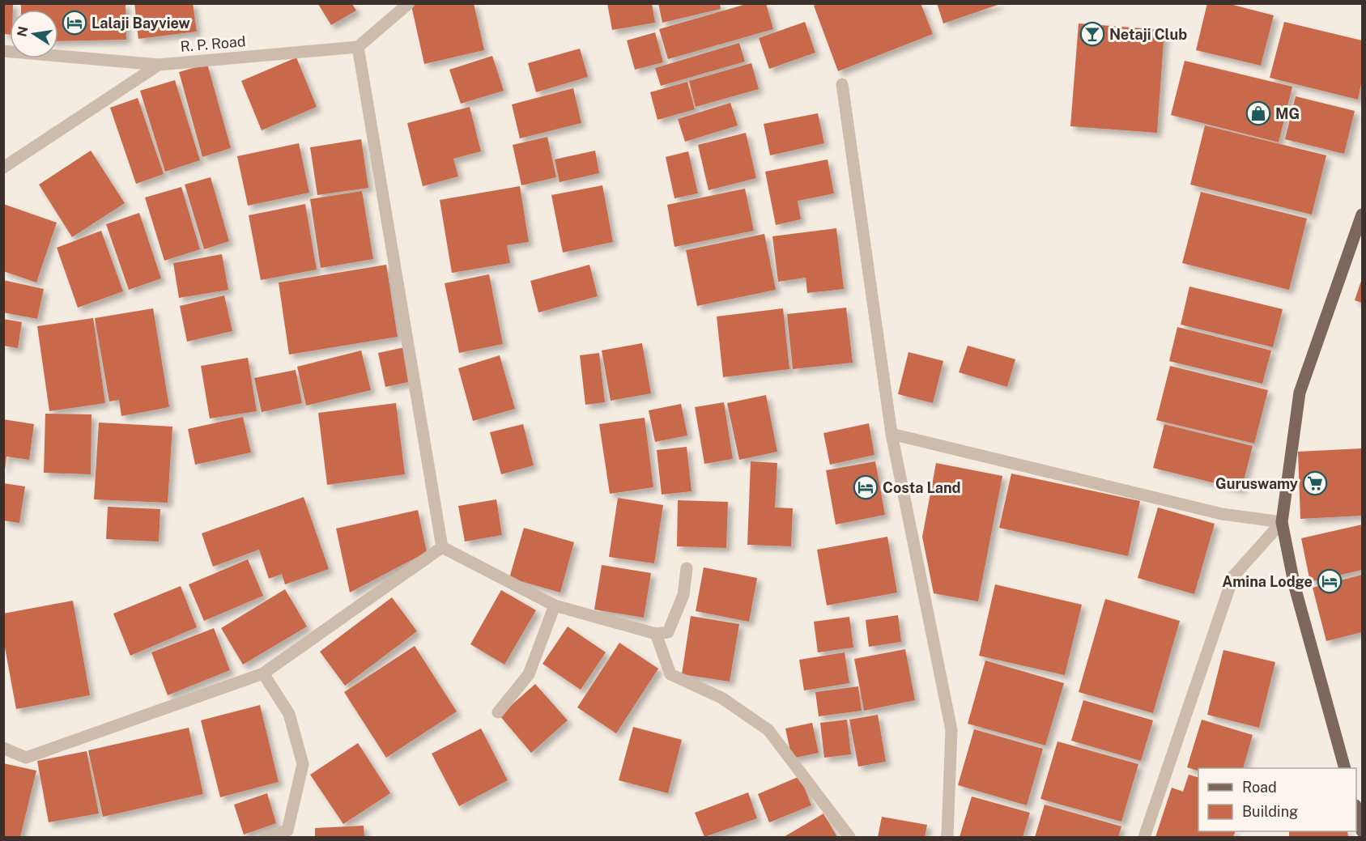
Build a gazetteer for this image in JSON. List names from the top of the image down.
{
  "streets": {
    "street": ["R. P. Road"]
  },
  "places": {
    "hotel": ["Lalaji Bayview", "Costa Land", "Amina Lodge"],
    "bar": ["Netaji Club"],
    "shop": ["MG"],
    "supermarket": ["Guruswamy"]
  },
  "legend": ["Road", "Building"],
  "north": "left"
}
